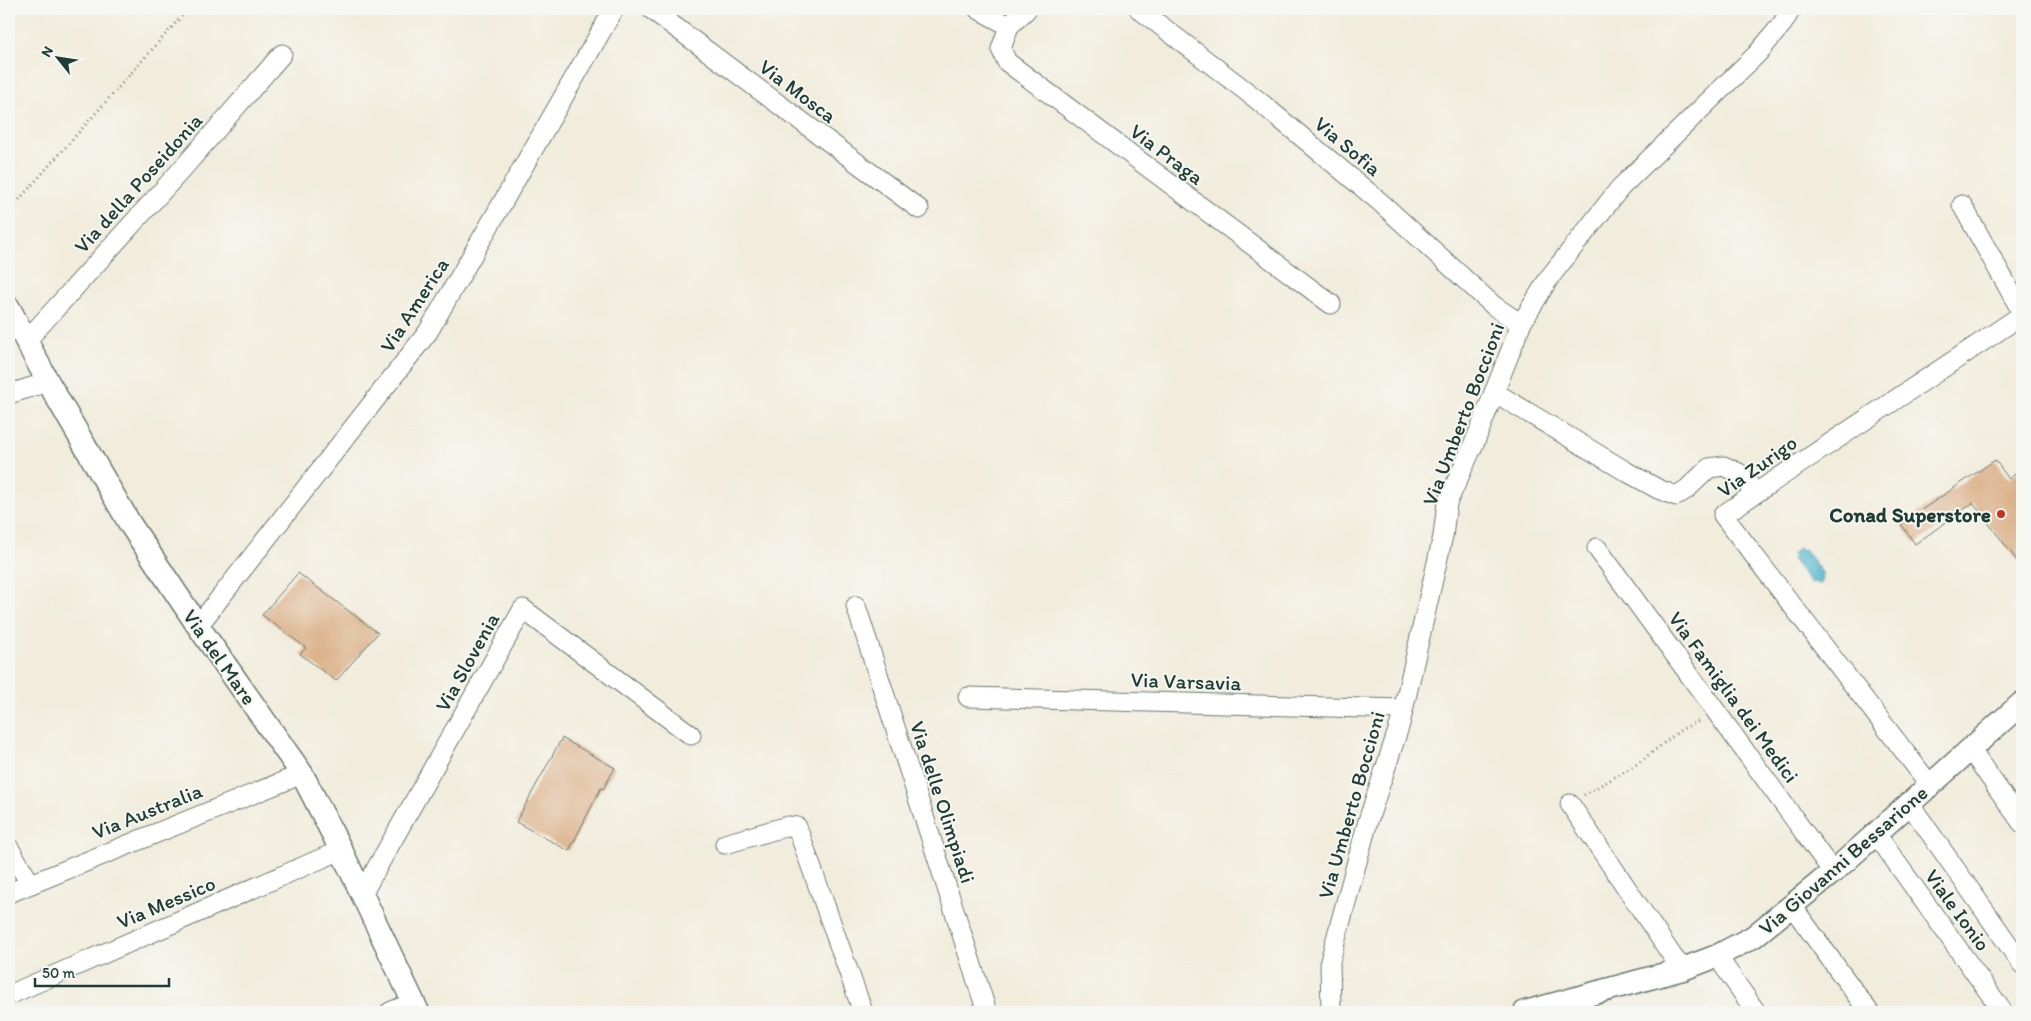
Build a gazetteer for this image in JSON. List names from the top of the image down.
{
  "streets": {
    "street": [
      "Via Mosca",
      "Via Sofia",
      "Via Praga",
      "Via della Poseidonia",
      "Via America",
      "Via Umberto Boccioni",
      "Via Zurigo",
      "Via del Mare",
      "Via Slovenia",
      "Via Varsavia",
      "Via Famiglia dei Medici",
      "Via delle Olimpiadi",
      "Via Australia",
      "Via Giovanni Bessarione",
      "Via Messico",
      "Viale Ionio"
    ]
  },
  "crossings": [
    ["Via Sofia", "Via Umberto Boccioni"],
    ["Via della Poseidonia", "Via del Mare"],
    ["Via America", "Via del Mare"],
    ["Via Umberto Boccioni", "Via Varsavia"],
    ["Via Zurigo", "Via Giovanni Bessarione"],
    ["Via del Mare", "Via Slovenia"],
    ["Via del Mare", "Via Australia"],
    ["Via del Mare", "Via Messico"],
    ["Via Famiglia dei Medici", "Via Giovanni Bessarione"],
    ["Via Giovanni Bessarione", "Viale Ionio"]
  ],
  "places": ["Conad Superstore"],
  "scale_bar": "50 m",
  "north": "top left"
}
